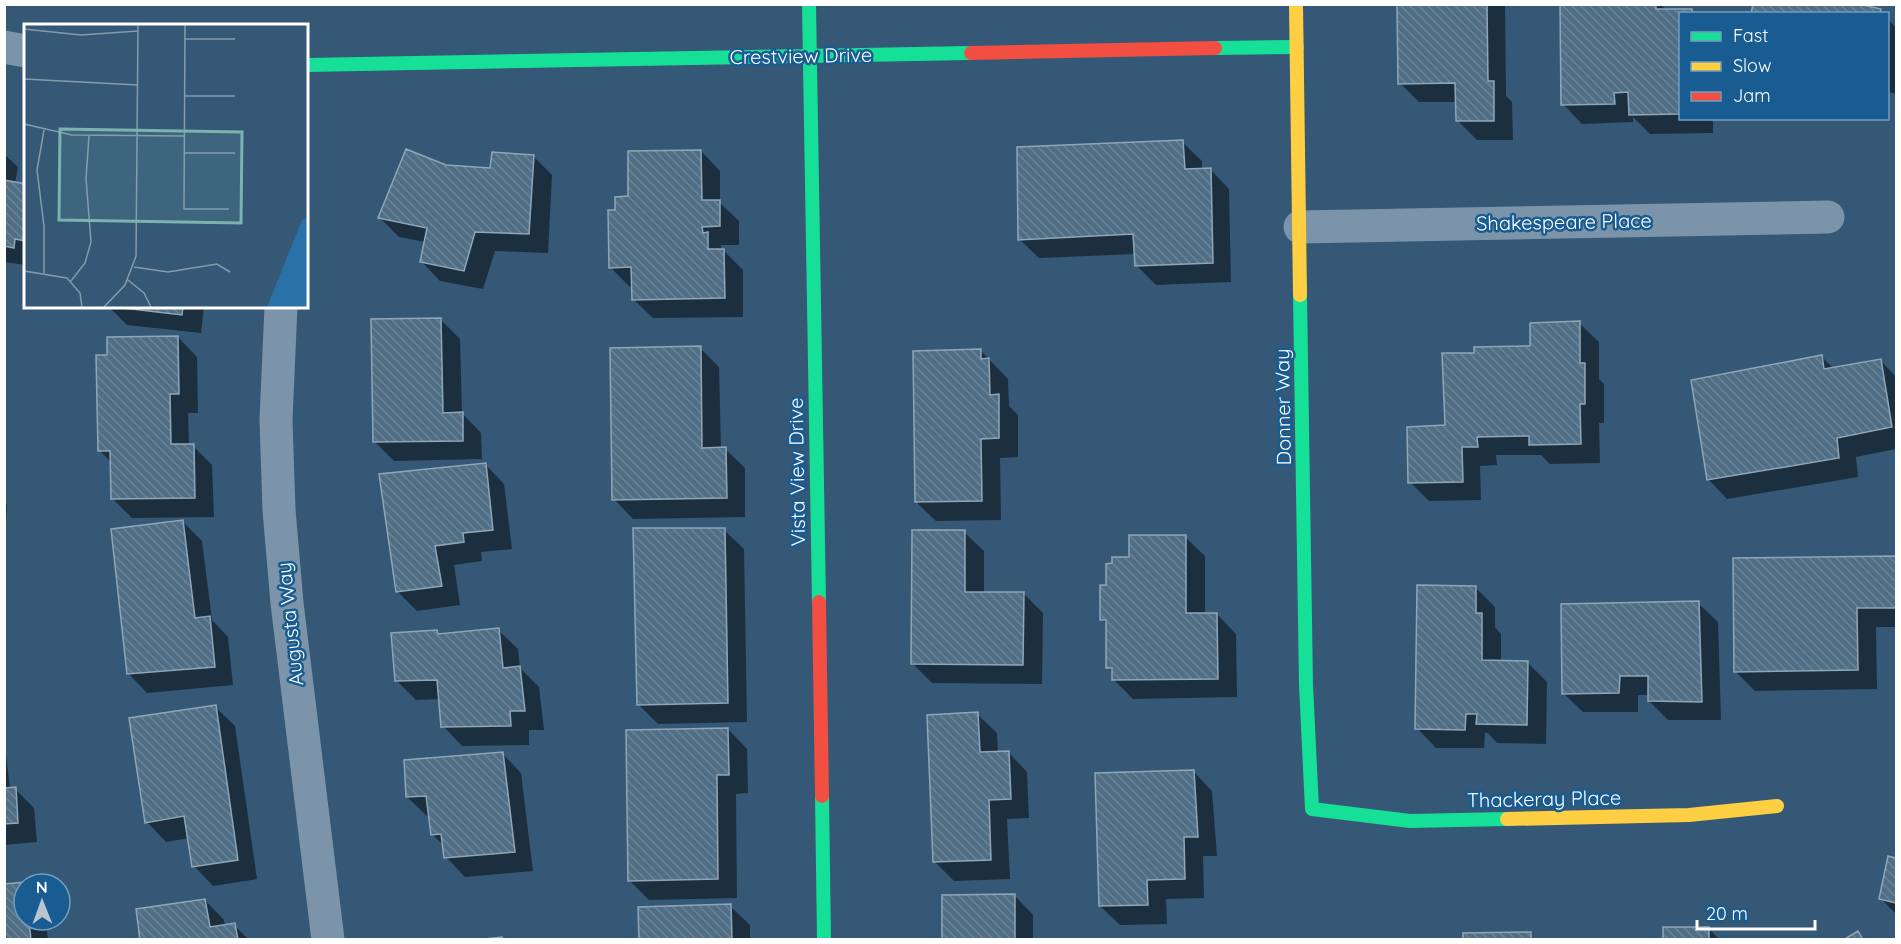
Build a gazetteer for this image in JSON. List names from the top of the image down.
{
  "streets": {
    "street": [
      "Crestview Drive",
      "Shakespeare Place",
      "Donner Way",
      "Vista View Drive",
      "Augusta Way",
      "Thackeray Place"
    ]
  },
  "crossings": [
    ["Crestview Drive", "Donner Way"],
    ["Crestview Drive", "Vista View Drive"],
    ["Shakespeare Place", "Donner Way"],
    ["Donner Way", "Thackeray Place"]
  ],
  "legend": ["Fast", "Slow", "Jam"],
  "scale_bar": "20 m",
  "north": "top"
}
